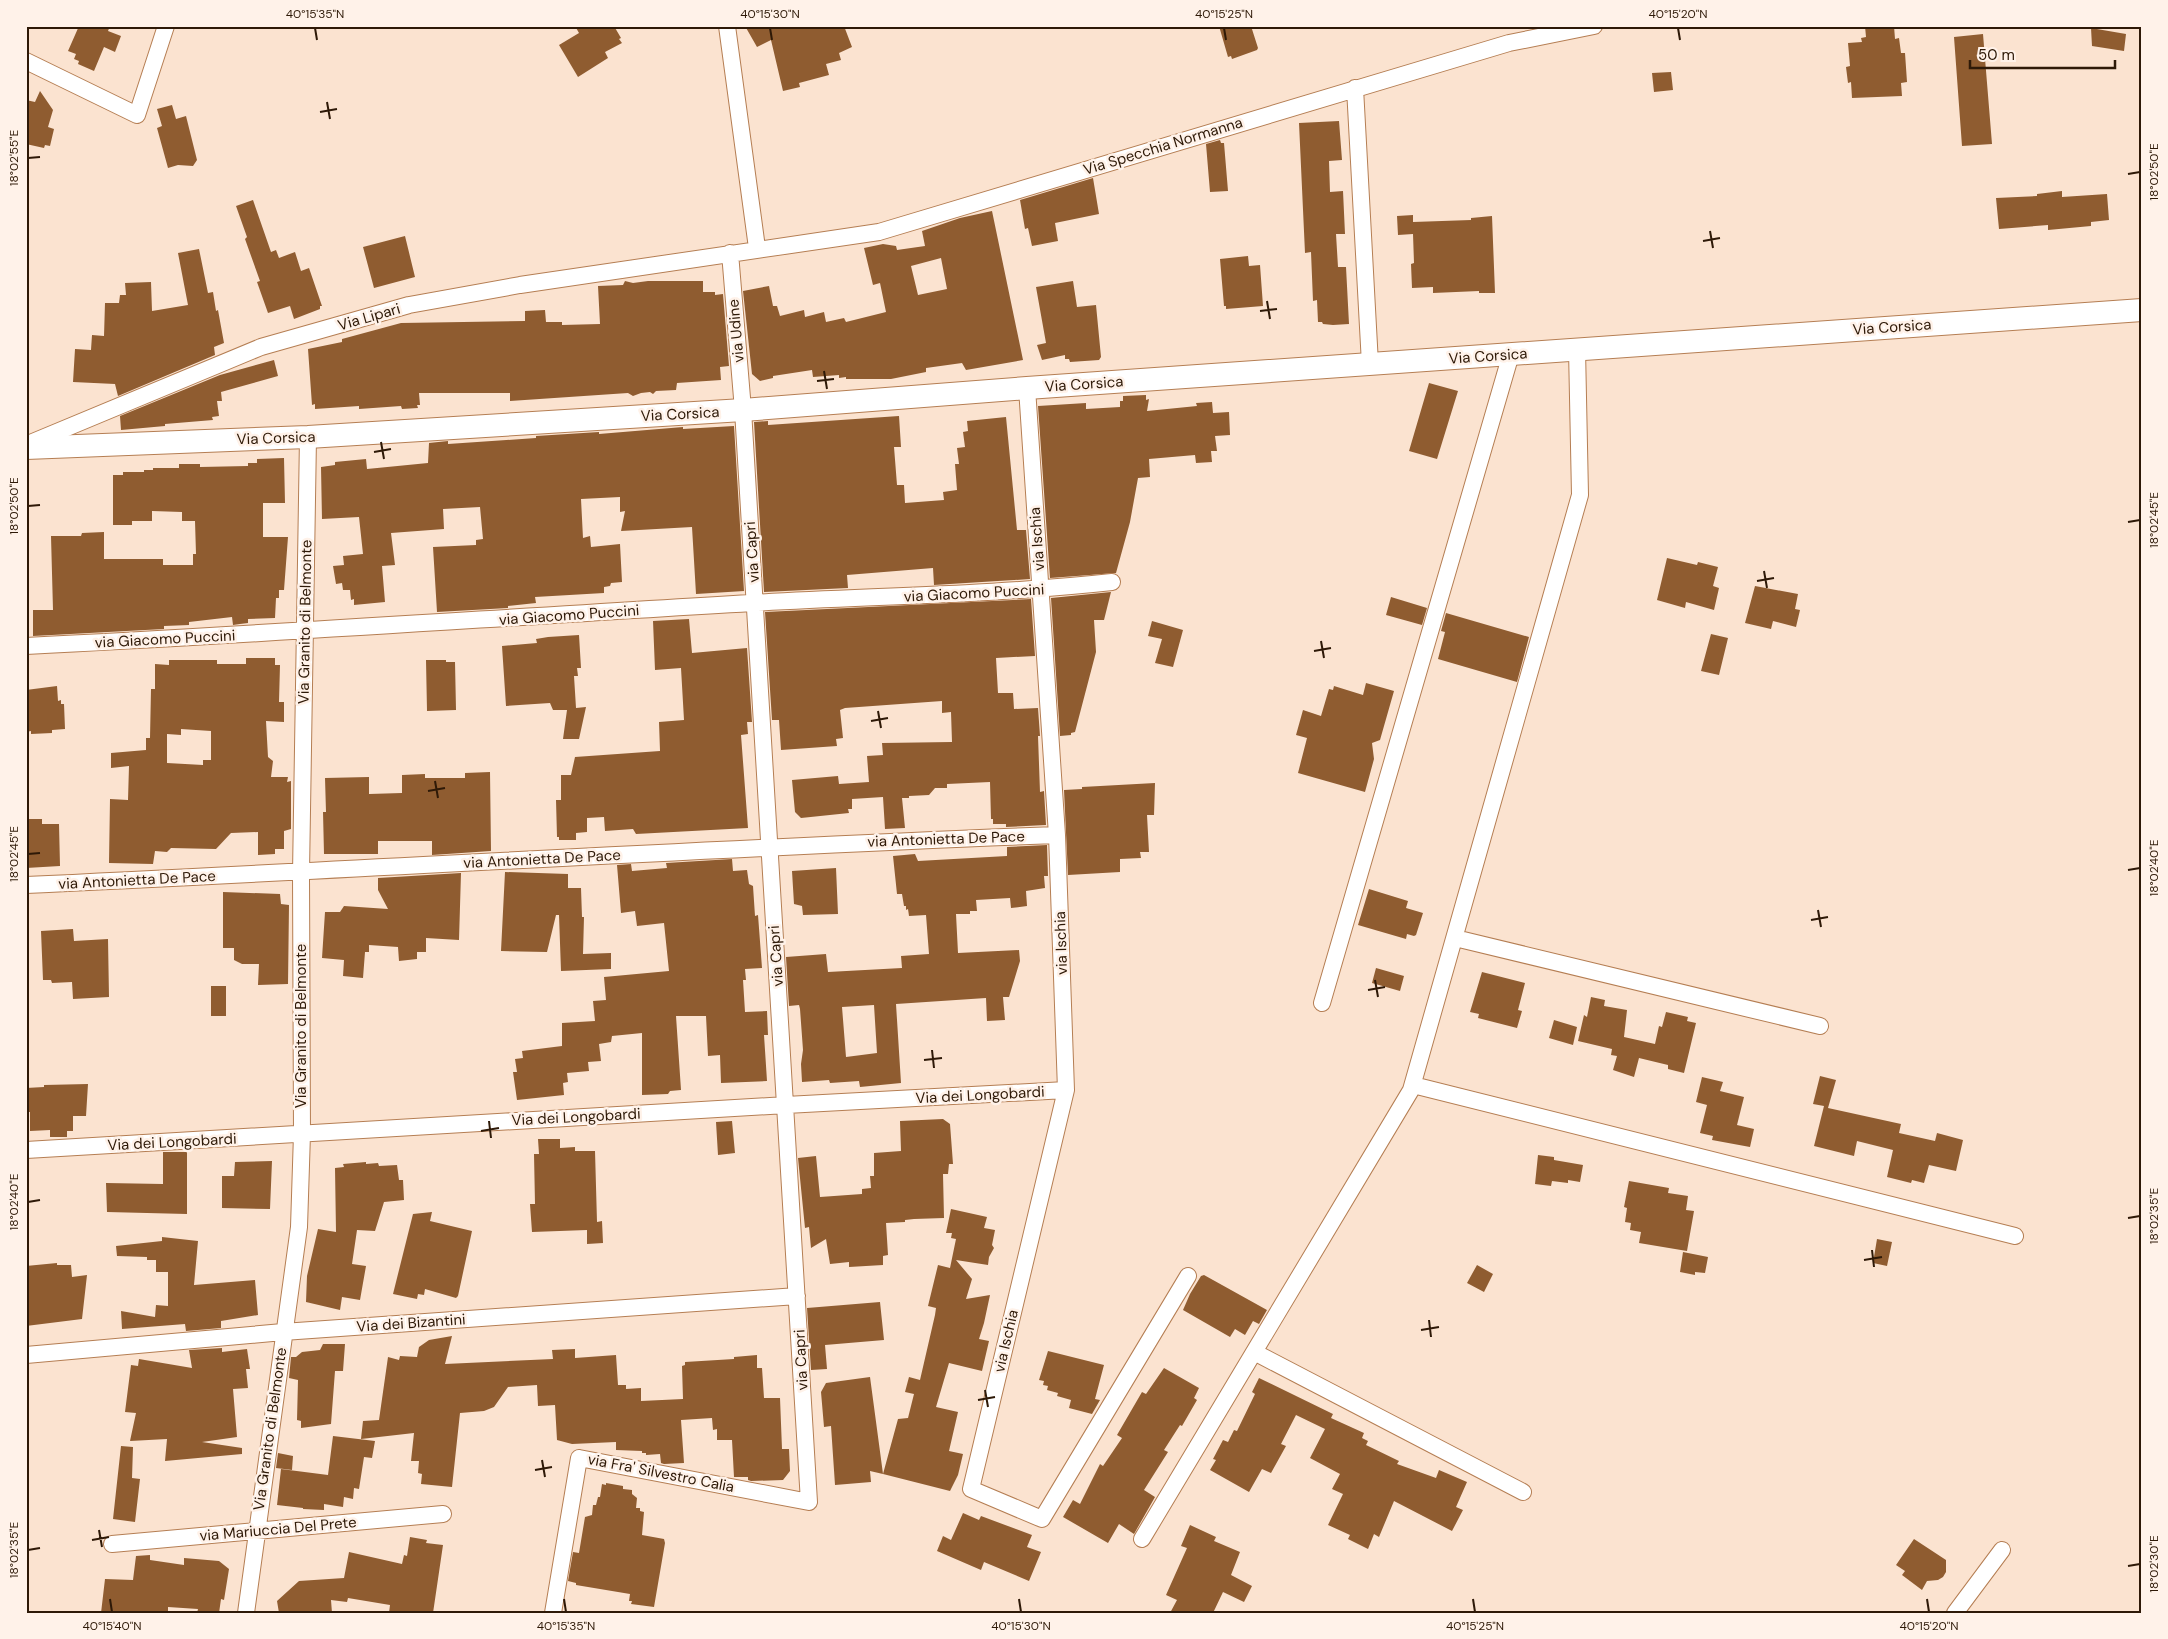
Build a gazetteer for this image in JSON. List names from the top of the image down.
{
  "streets": {
    "main road": ["Via Corsica"],
    "street": [
      "Via Specchia Normanna",
      "Via Lipari",
      "via Udine",
      "via Ischia",
      "via Capri",
      "via Giacomo Puccini",
      "Via Granito di Belmonte",
      "via Antonietta De Pace",
      "Via dei Longobardi",
      "Via dei Bizantini",
      "via Fra' Silvestro Calia",
      "via Mariuccia Del Prete"
    ]
  },
  "crossings": [
    ["Via Specchia Normanna", "Via Lipari"],
    ["Via Specchia Normanna", "via Udine"],
    ["Via Lipari", "Via Corsica"],
    ["Via Lipari", "via Udine"],
    ["Via Corsica", "via Udine"],
    ["Via Corsica", "via Ischia"],
    ["Via Corsica", "via Capri"],
    ["Via Corsica", "Via Granito di Belmonte"],
    ["via Udine", "via Capri"],
    ["via Ischia", "via Giacomo Puccini"],
    ["via Ischia", "via Antonietta De Pace"],
    ["via Ischia", "Via dei Longobardi"],
    ["via Capri", "via Giacomo Puccini"],
    ["via Capri", "via Antonietta De Pace"],
    ["via Capri", "Via dei Longobardi"],
    ["via Capri", "Via dei Bizantini"],
    ["via Capri", "via Fra' Silvestro Calia"],
    ["via Giacomo Puccini", "Via Granito di Belmonte"],
    ["Via Granito di Belmonte", "via Antonietta De Pace"],
    ["Via Granito di Belmonte", "Via dei Longobardi"],
    ["Via Granito di Belmonte", "Via dei Bizantini"],
    ["Via Granito di Belmonte", "via Mariuccia Del Prete"]
  ],
  "scale_bar": "50 m",
  "coordinates": [
    "40°15'35\"N",
    "40°15'30\"N",
    "40°15'25\"N",
    "40°15'20\"N",
    "18°02'55\"E",
    "18°02'50\"E",
    "18°02'45\"E",
    "18°02'40\"E",
    "18°02'35\"E",
    "18°02'30\"E",
    "40°15'40\"N"
  ]
}
